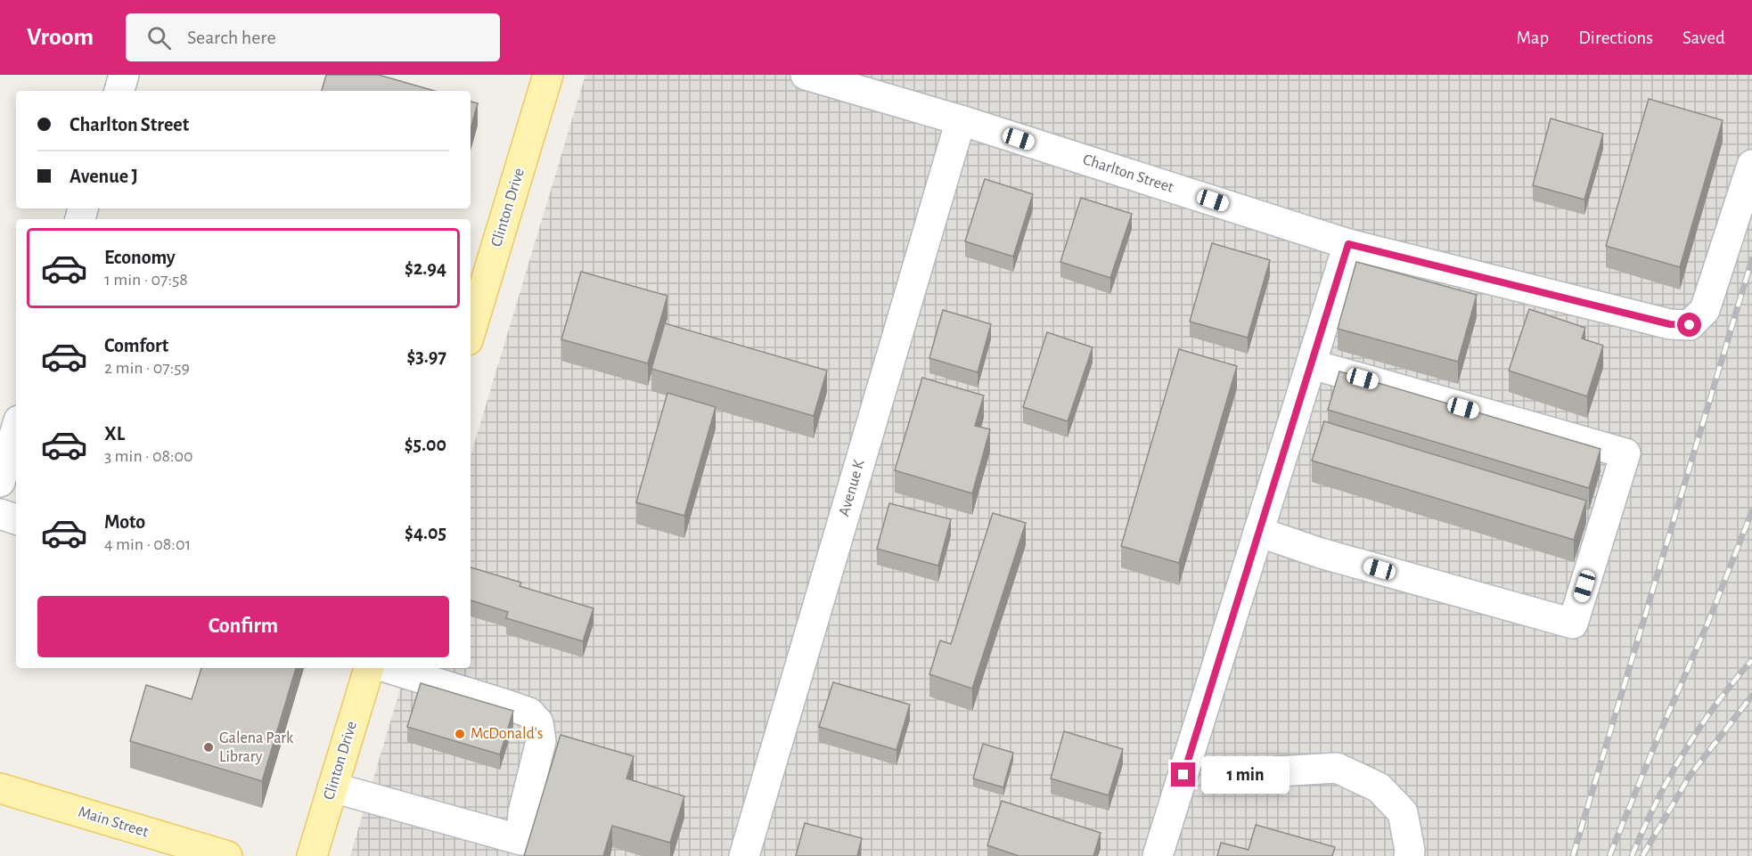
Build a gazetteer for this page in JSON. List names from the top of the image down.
{
  "streets": {
    "main road": ["Clinton Drive", "Main Street"],
    "street": ["Charlton Street", "Avenue K"]
  },
  "crossings": [
    ["Charlton Street", "Avenue K"]
  ],
  "places": ["McDonald's", "Galena Park Library"],
  "page": {
    "header": "Vroom",
    "search": "Search here",
    "nav": ["Map", "Directions", "Saved"],
    "banner": ["Charlton Street", "Avenue J"],
    "list": [
      {
        "name": "Economy",
        "note": "1 min · 07:58",
        "value": "$2.94"
      },
      {
        "name": "Comfort",
        "note": "2 min · 07:59",
        "value": "$3.97"
      },
      {
        "name": "XL",
        "note": "3 min · 08:00",
        "value": "$5.00"
      },
      {
        "name": "Moto",
        "note": "4 min · 08:01",
        "value": "$4.05"
      }
    ],
    "buttons": "Confirm",
    "bubble": "1 min"
  }
}
